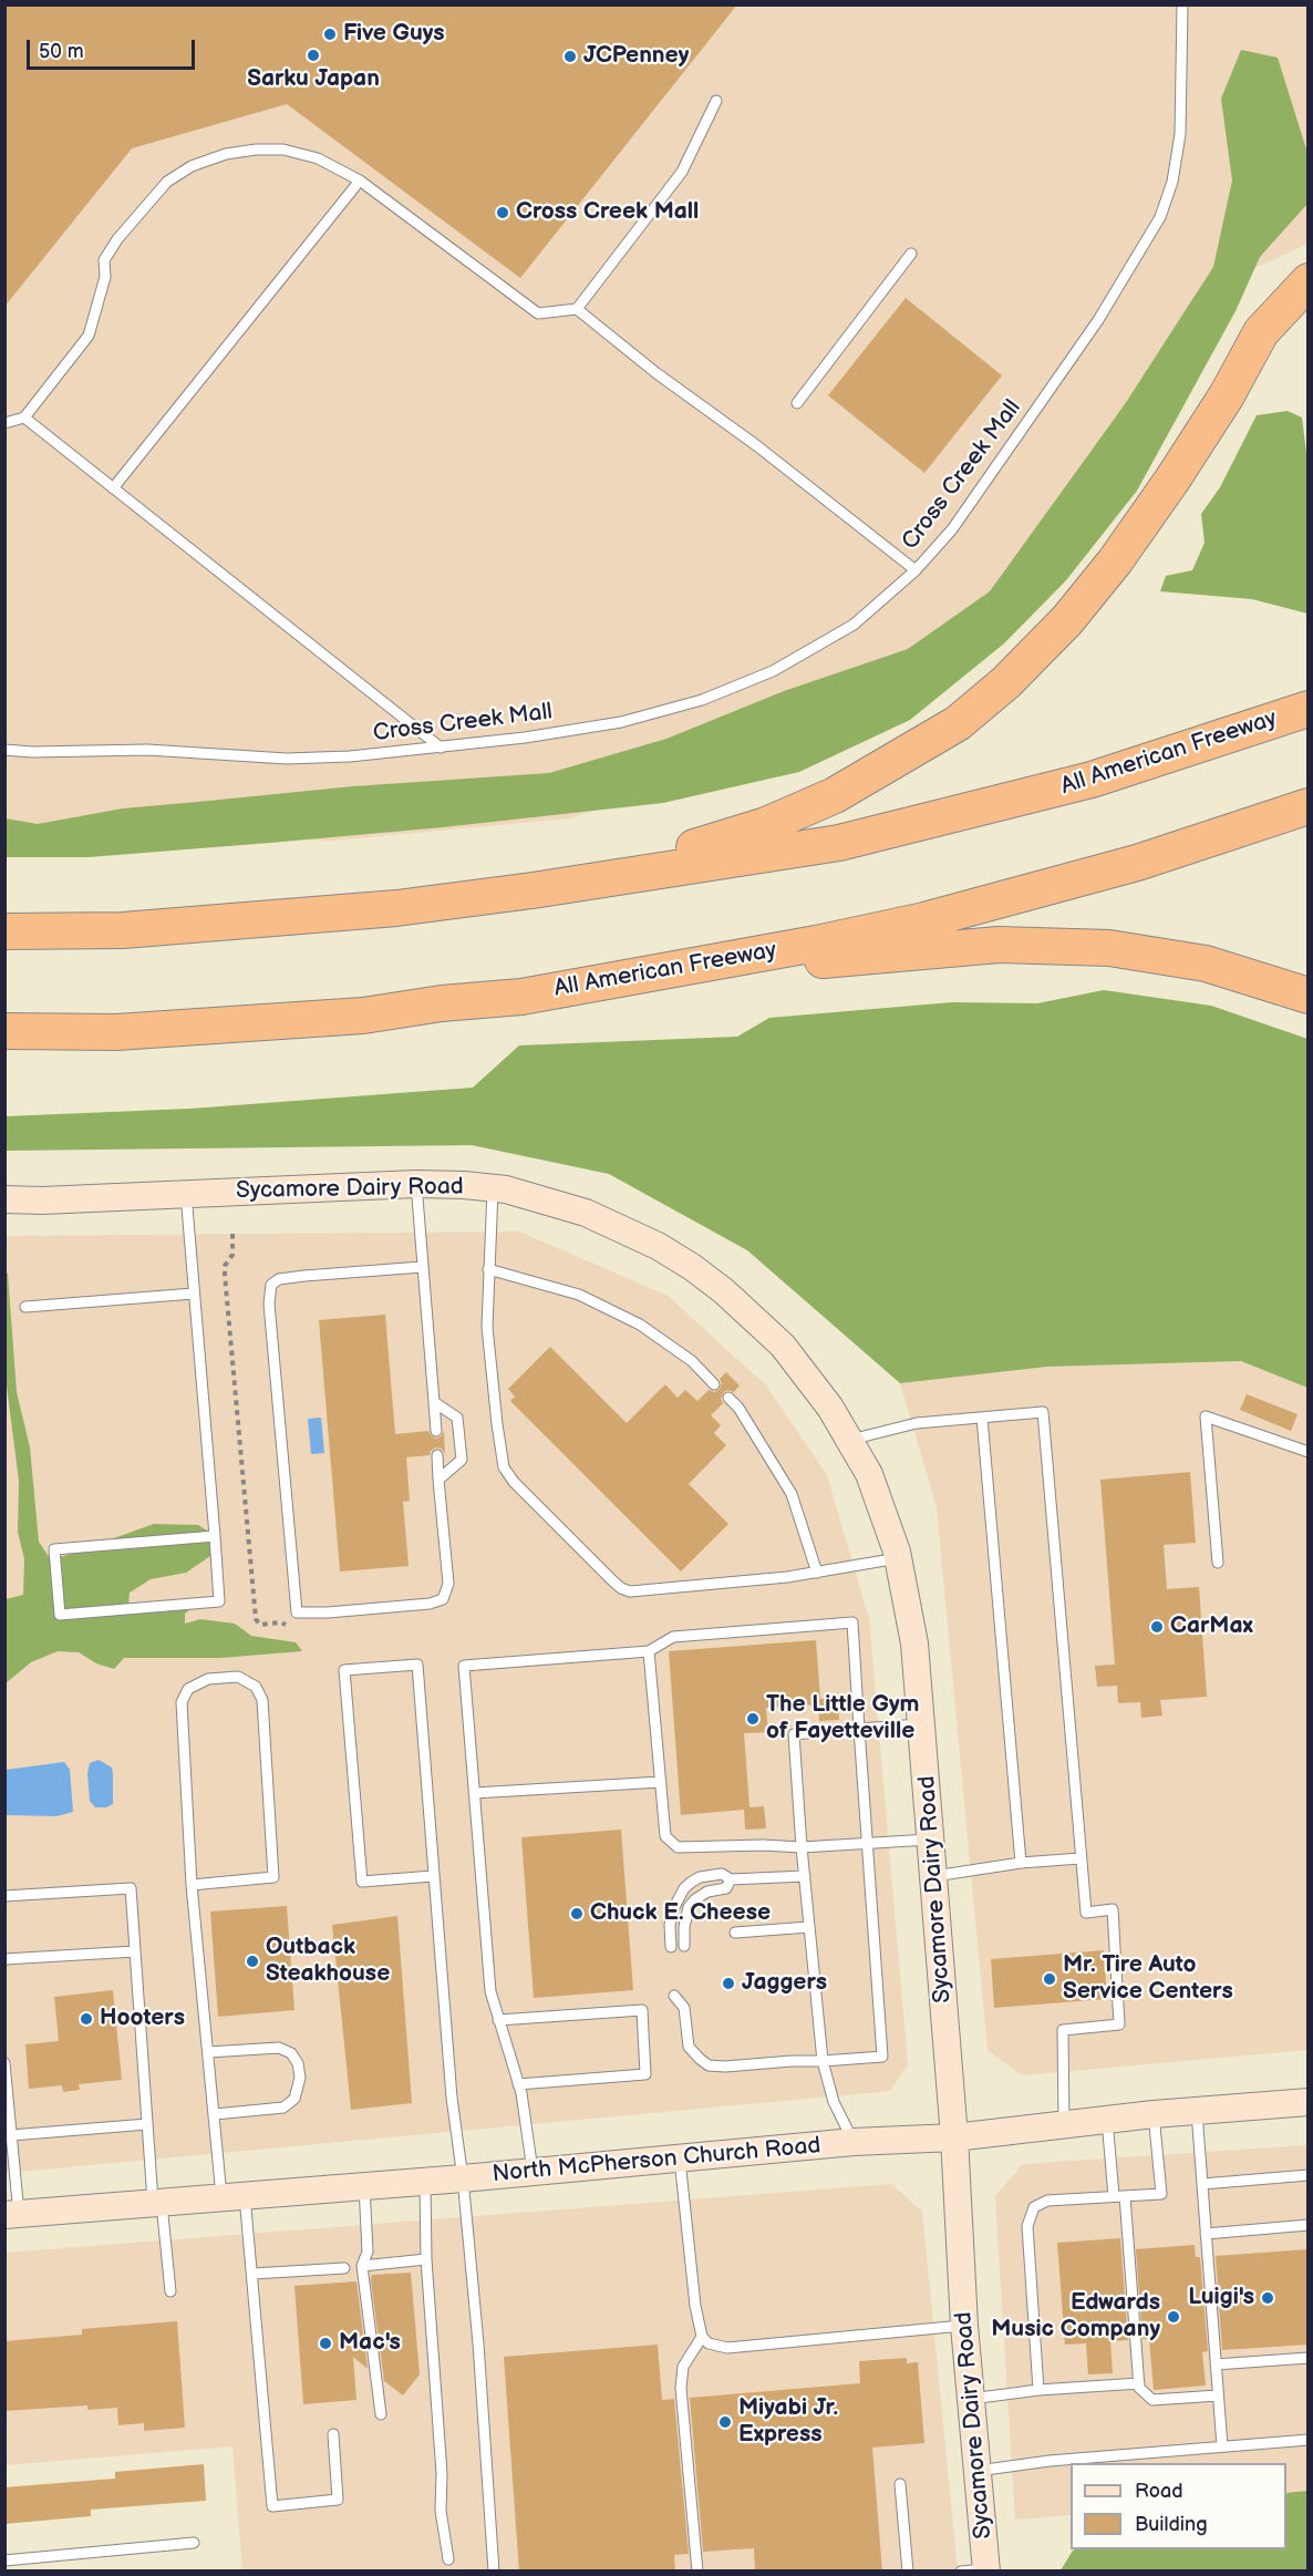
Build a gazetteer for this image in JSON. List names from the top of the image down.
{
  "streets": {
    "highway": ["All American Freeway"],
    "main road": ["Sycamore Dairy Road", "North McPherson Church Road"],
    "lane": ["Cross Creek Mall"]
  },
  "crossings": [
    ["Sycamore Dairy Road", "North McPherson Church Road"]
  ],
  "places": [
    "Five Guys",
    "Sarku Japan",
    "JCPenney",
    "Cross Creek Mall",
    "CarMax",
    "The Little Gym of Fayetteville",
    "Chuck E. Cheese",
    "Outback Steakhouse",
    "Mr. Tire Auto Service Centers",
    "Jaggers",
    "Hooters",
    "Luigi's",
    "Edwards Music Company",
    "Mac's",
    "Miyabi Jr. Express"
  ],
  "legend": ["Road", "Building"],
  "scale_bar": "50 m"
}
